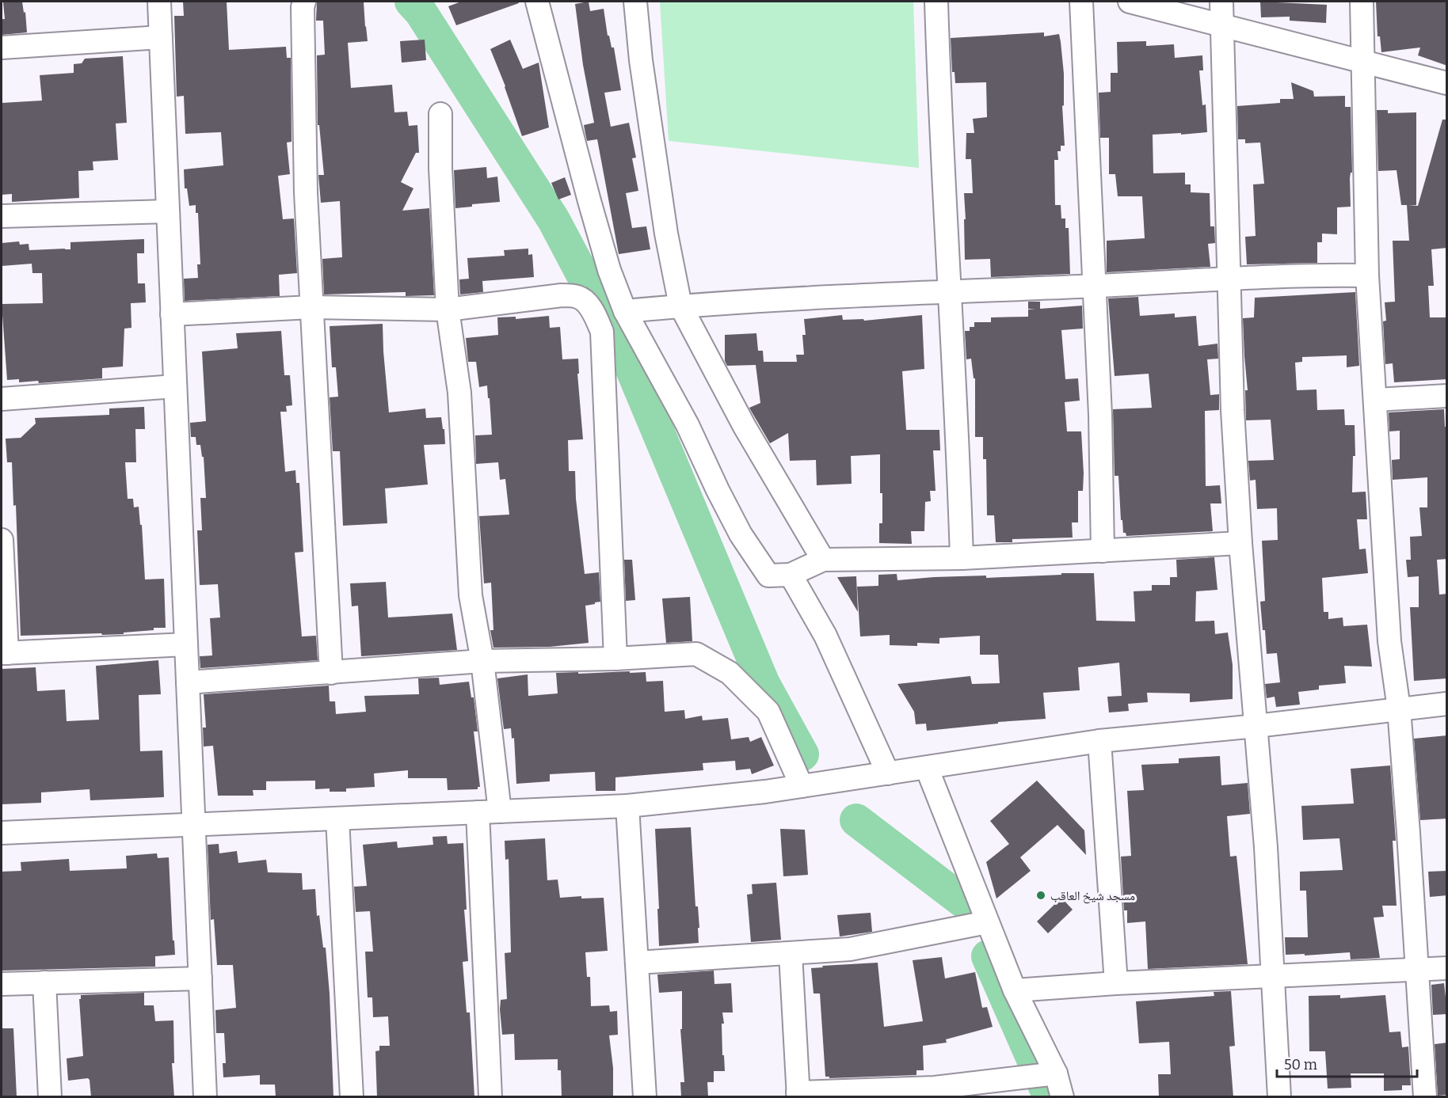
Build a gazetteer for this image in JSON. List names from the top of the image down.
{
  "places": ["مسجد شيخ العاقب"],
  "scale_bar": "50 m"
}
